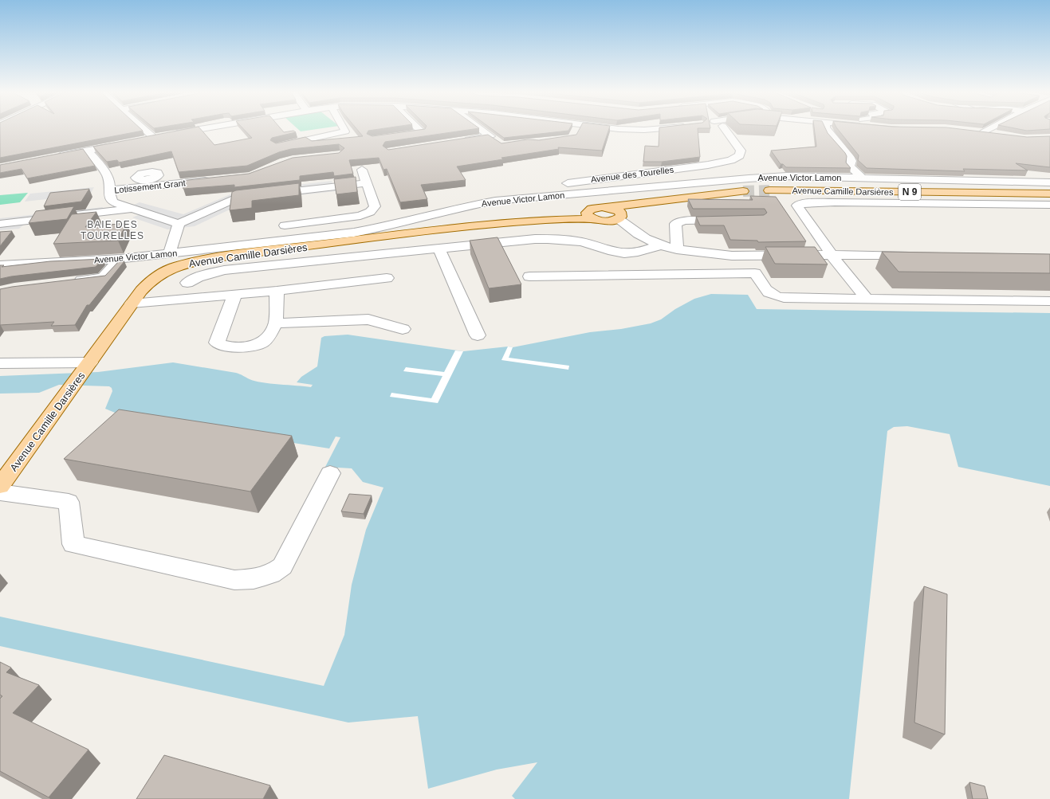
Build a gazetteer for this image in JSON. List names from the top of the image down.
{
  "streets": {
    "main road": ["Avenue Camille Darsières", "N 9"],
    "street": ["Avenue des Tourelles", "Avenue Victor Lamon", "Lotissement Grant"]
  },
  "crossings": [
    ["Avenue des Tourelles", "Avenue Victor Lamon"]
  ],
  "districts": ["BAIE DES TOURELLES"]
}
